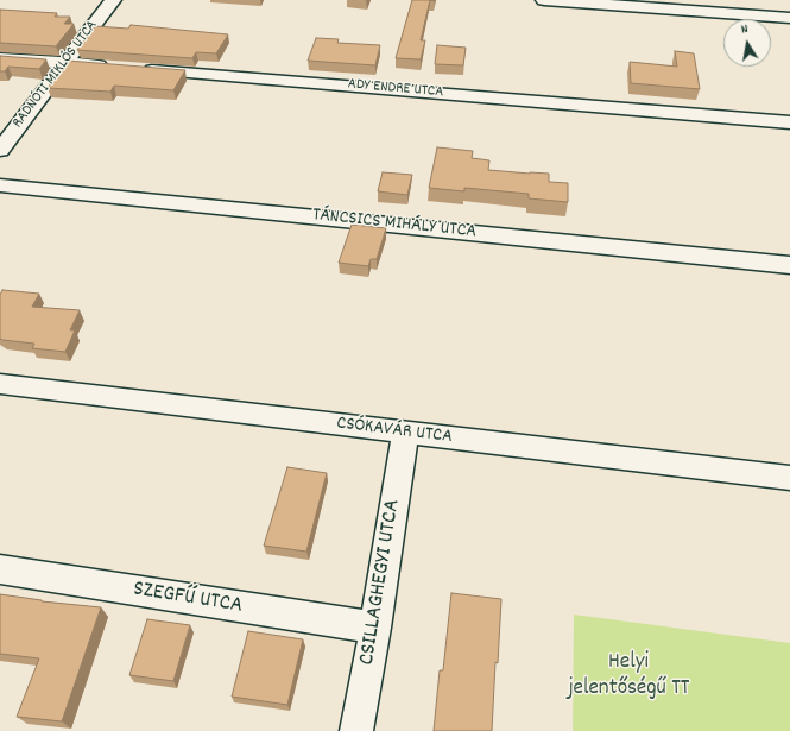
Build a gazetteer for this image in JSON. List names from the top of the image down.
{
  "streets": {
    "street": [
      "RADNÓTI MIKLÓS UTCA",
      "ADY ENDRE UTCA",
      "TÁNCSICS MIHÁLY UTCA",
      "CSÓKAVÁR UTCA",
      "CSILLAGHEGYI UTCA",
      "SZEGFŰ UTCA"
    ]
  },
  "crossings": [
    ["CSÓKAVÁR UTCA", "CSILLAGHEGYI UTCA"],
    ["CSILLAGHEGYI UTCA", "SZEGFŰ UTCA"]
  ],
  "parks": ["Helyi jelentőségű TT"],
  "north": "top"
}
